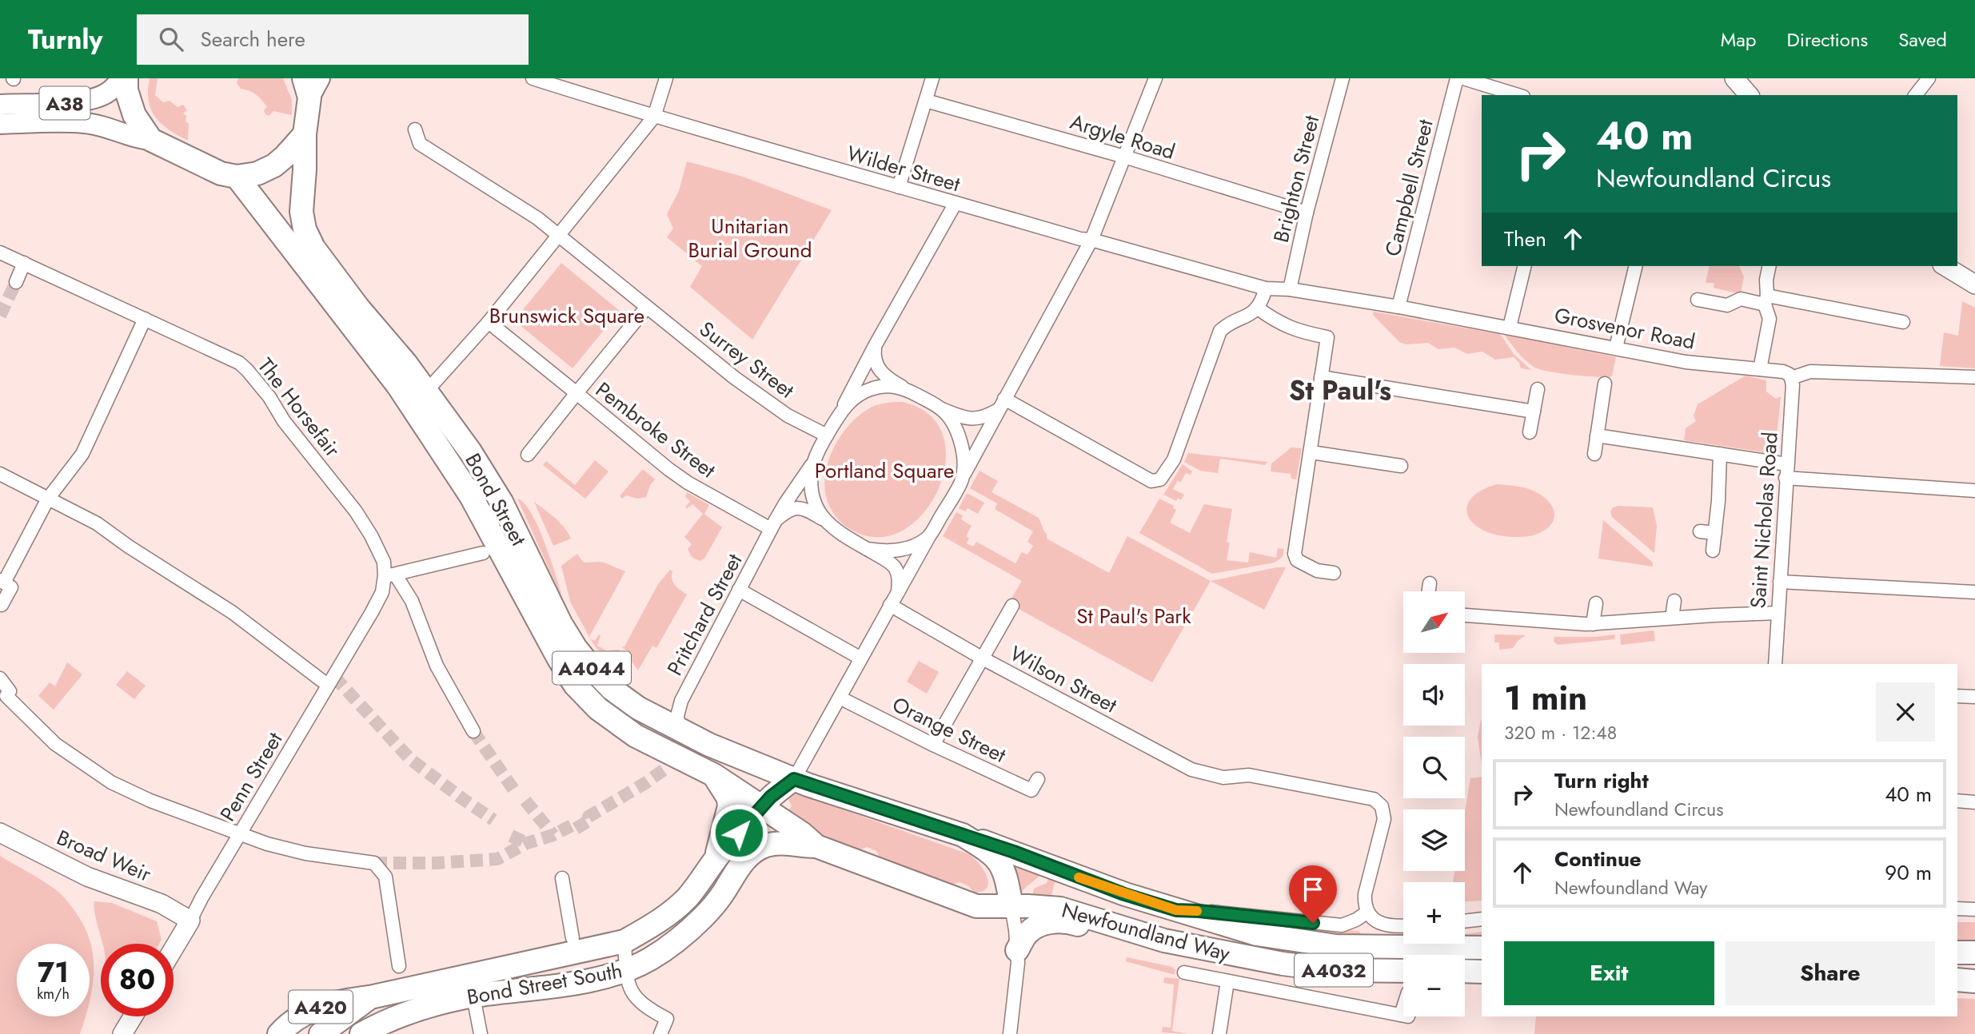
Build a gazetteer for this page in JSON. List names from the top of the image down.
{
  "streets": {
    "highway": [
      "A38",
      "Bond Street",
      "A4044",
      "Newfoundland Way",
      "A4032",
      "Bond Street South",
      "A420"
    ],
    "street": [
      "Argyle Road",
      "Wilder Street",
      "Brighton Street",
      "Campbell Street",
      "Grosvenor Road",
      "Surrey Street",
      "The Horsefair",
      "Pembroke Street",
      "Saint Nicholas Road",
      "Pritchard Street",
      "Wilson Street",
      "Orange Street",
      "Penn Street",
      "Broad Weir"
    ]
  },
  "crossings": [
    ["A38", "Bond Street"],
    ["Argyle Road", "Brighton Street"],
    ["Wilder Street", "Grosvenor Road"],
    ["Brighton Street", "Grosvenor Road"],
    ["Campbell Street", "Grosvenor Road"],
    ["Grosvenor Road", "Saint Nicholas Road"],
    ["Pembroke Street", "Pritchard Street"],
    ["Bond Street", "Pritchard Street"],
    ["Bond Street", "Newfoundland Way"],
    ["Bond Street", "Bond Street South"],
    ["Penn Street", "Broad Weir"],
    ["Newfoundland Way", "Bond Street South"],
    ["Bond Street South", "A420"]
  ],
  "districts": ["St Paul's"],
  "parks": [
    "Unitarian Burial Ground",
    "Brunswick Square",
    "Portland Square",
    "St Paul's Park"
  ],
  "north": "top right",
  "page": {
    "header": "Turnly",
    "search": "Search here",
    "nav": ["Map", "Directions", "Saved"],
    "turn": ["40 m", "Newfoundland Circus"],
    "then": "Then",
    "map_buttons": ["+", "−"],
    "heading": ["1 min", "320 m · 12:48"],
    "list": [
      {
        "name": "Turn right",
        "note": "Newfoundland Circus",
        "value": "40 m"
      },
      {
        "name": "Continue",
        "note": "Newfoundland Way",
        "value": "90 m"
      }
    ],
    "buttons": ["Exit", "Share"],
    "speed": "71 km/h",
    "limit": "80"
  }
}
